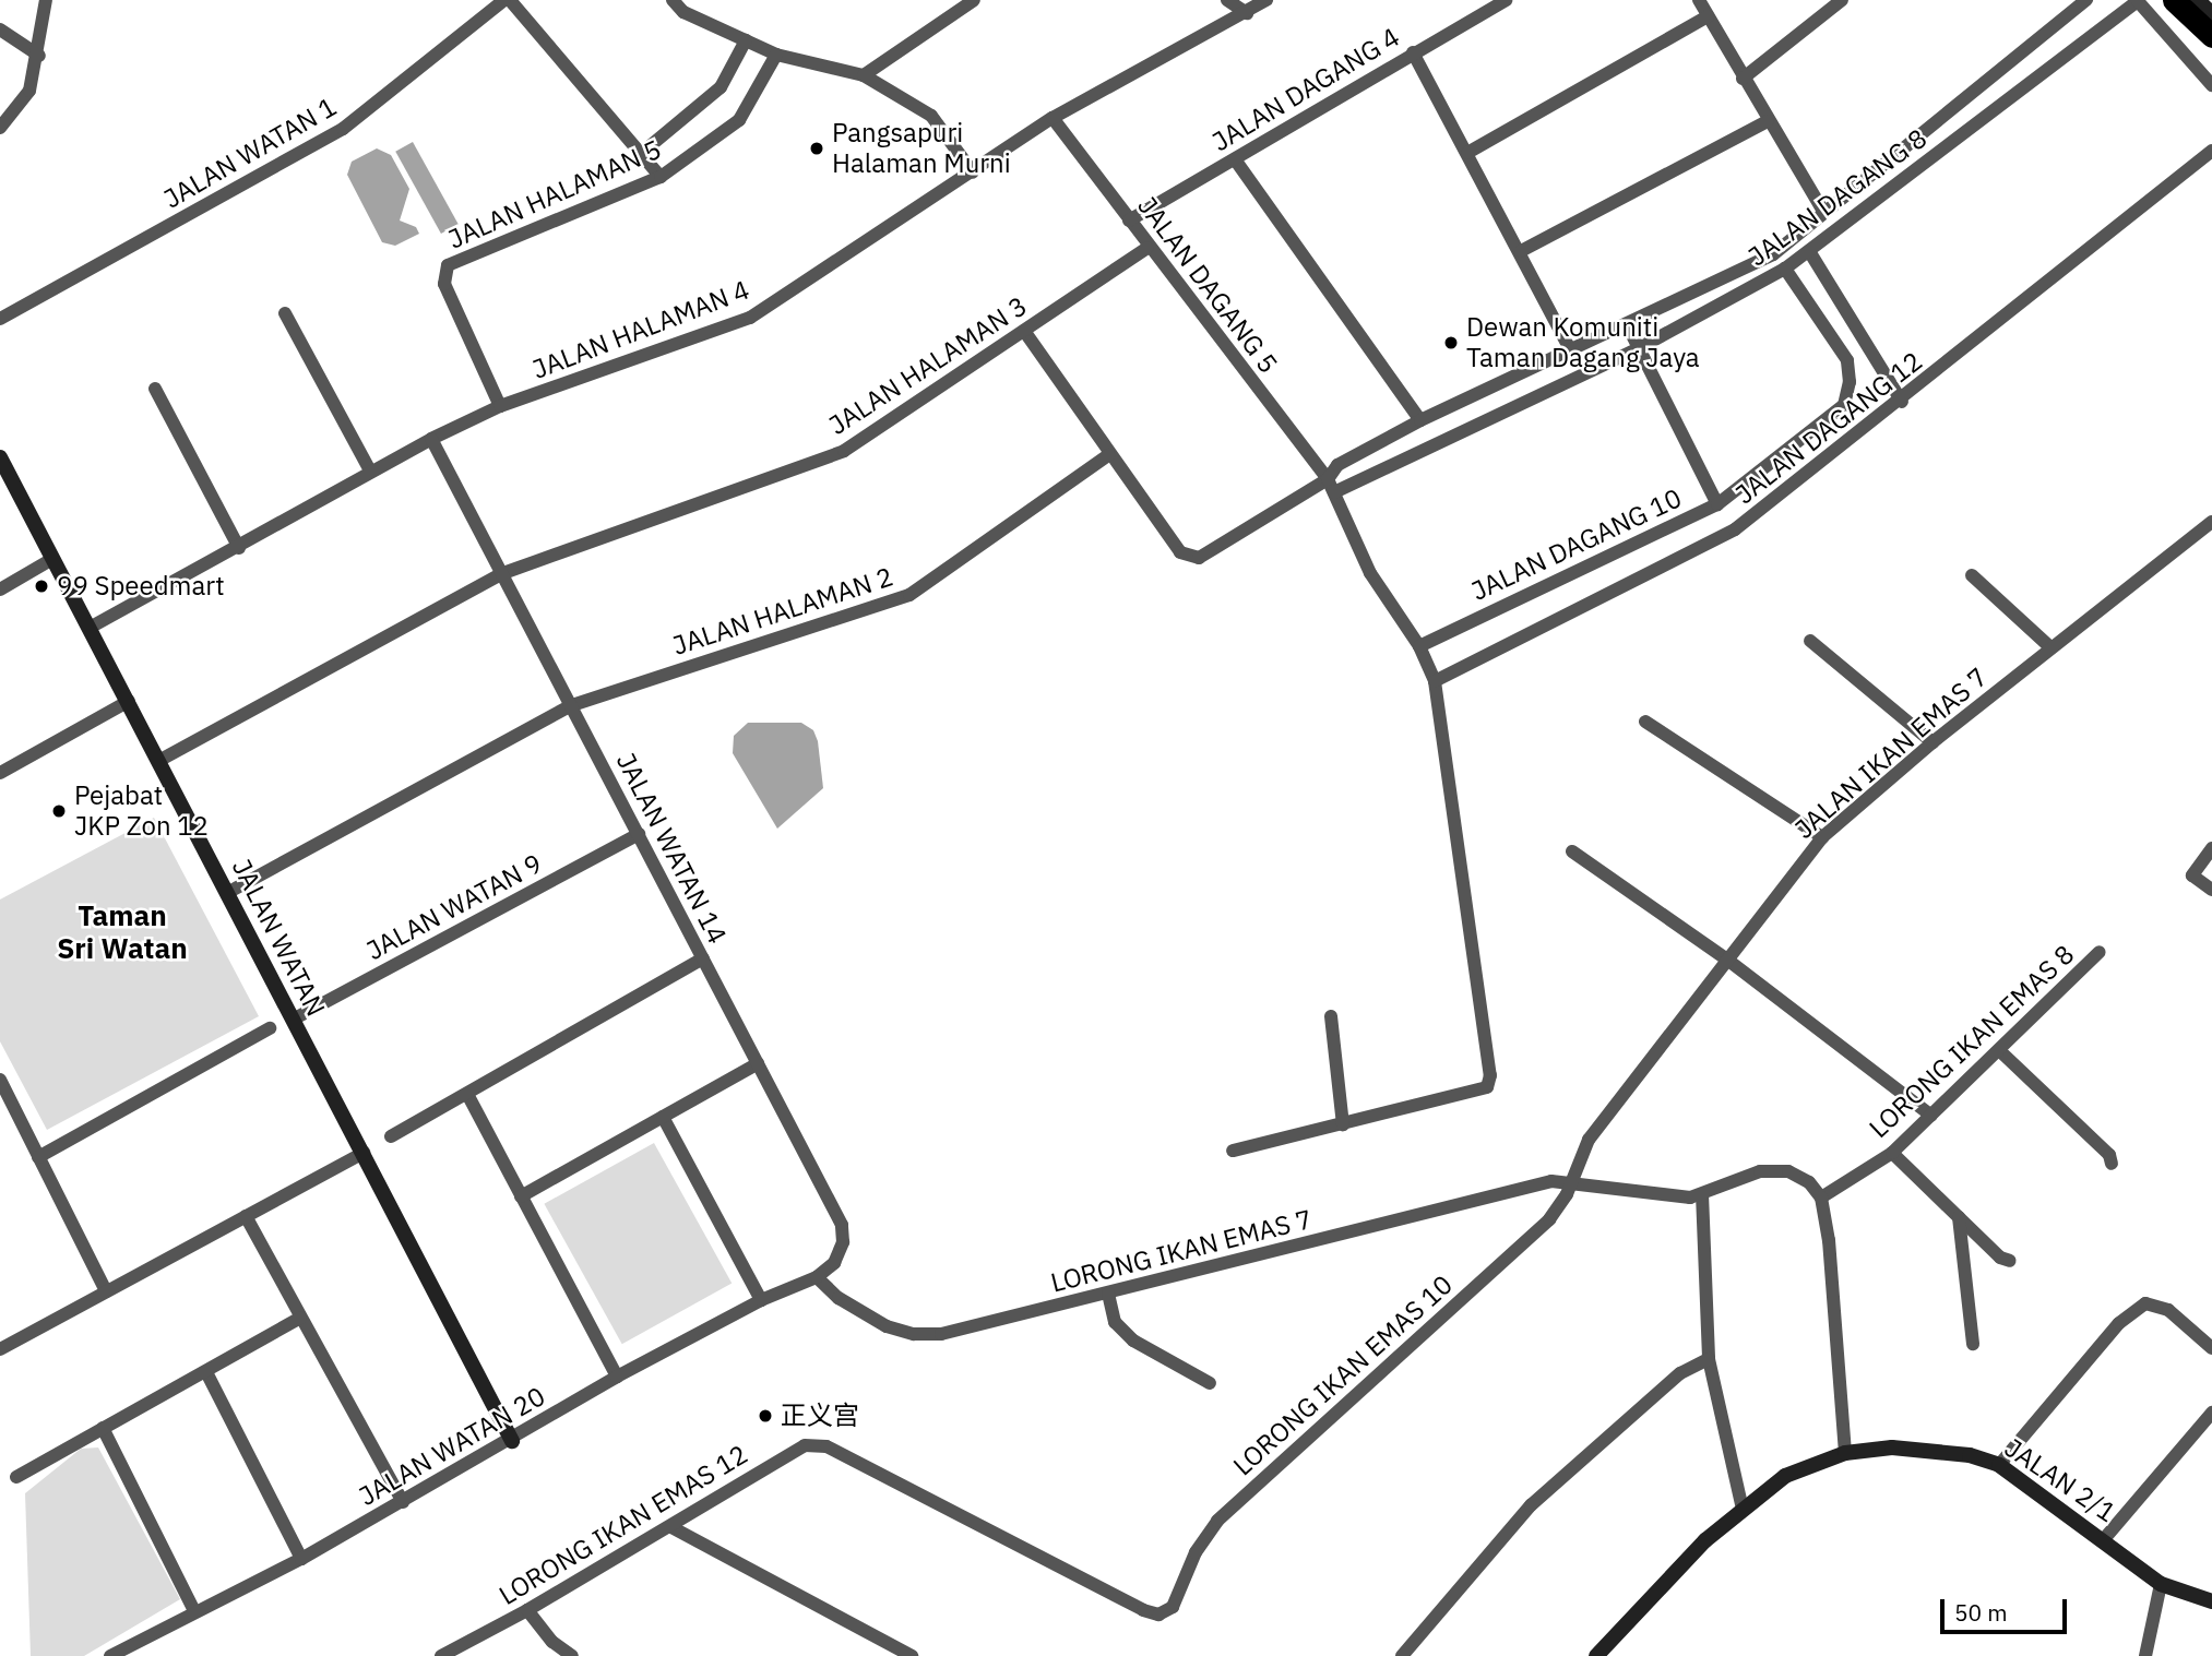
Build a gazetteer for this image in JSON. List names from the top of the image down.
{
  "streets": {
    "street": [
      "JALAN DAGANG 4",
      "JALAN WATAN 1",
      "JALAN HALAMAN 5",
      "JALAN DAGANG 8",
      "JALAN DAGANG 5",
      "JALAN HALAMAN 4",
      "JALAN HALAMAN 3",
      "JALAN DAGANG 12",
      "JALAN DAGANG 10",
      "JALAN HALAMAN 2",
      "JALAN IKAN EMAS 7",
      "JALAN WATAN 14",
      "JALAN WATAN 9",
      "JALAN WATAN",
      "LORONG IKAN EMAS 8",
      "LORONG IKAN EMAS 7",
      "LORONG IKAN EMAS 10",
      "JALAN WATAN 20",
      "JALAN 2/1",
      "LORONG IKAN EMAS 12"
    ]
  },
  "crossings": [
    ["JALAN DAGANG 4", "JALAN DAGANG 5"],
    ["JALAN HALAMAN 5", "JALAN HALAMAN 4"],
    ["JALAN DAGANG 8", "JALAN DAGANG 5"],
    ["JALAN DAGANG 8", "JALAN DAGANG 10"],
    ["JALAN DAGANG 5", "JALAN HALAMAN 4"],
    ["JALAN DAGANG 5", "JALAN HALAMAN 3"],
    ["JALAN HALAMAN 4", "JALAN WATAN 14"],
    ["JALAN HALAMAN 4", "JALAN WATAN"],
    ["JALAN HALAMAN 3", "JALAN WATAN 14"],
    ["JALAN HALAMAN 3", "JALAN WATAN"],
    ["JALAN HALAMAN 2", "JALAN WATAN 14"],
    ["JALAN HALAMAN 2", "JALAN WATAN"],
    ["JALAN IKAN EMAS 7", "LORONG IKAN EMAS 7"],
    ["JALAN IKAN EMAS 7", "LORONG IKAN EMAS 10"],
    ["JALAN WATAN 14", "JALAN WATAN 9"],
    ["JALAN WATAN 14", "LORONG IKAN EMAS 7"],
    ["JALAN WATAN 14", "JALAN WATAN 20"],
    ["JALAN WATAN 9", "JALAN WATAN"],
    ["JALAN WATAN", "JALAN WATAN 20"],
    ["LORONG IKAN EMAS 7", "LORONG IKAN EMAS 10"],
    ["LORONG IKAN EMAS 7", "JALAN WATAN 20"],
    ["LORONG IKAN EMAS 10", "LORONG IKAN EMAS 12"]
  ],
  "districts": ["Taman Sri Watan"],
  "places": [
    "Pangsapuri Halaman Murni",
    "Dewan Komuniti Taman Dagang Jaya",
    "99 Speedmart",
    "Pejabat JKP Zon 12",
    "正义宫"
  ],
  "scale_bar": "50 m"
}
